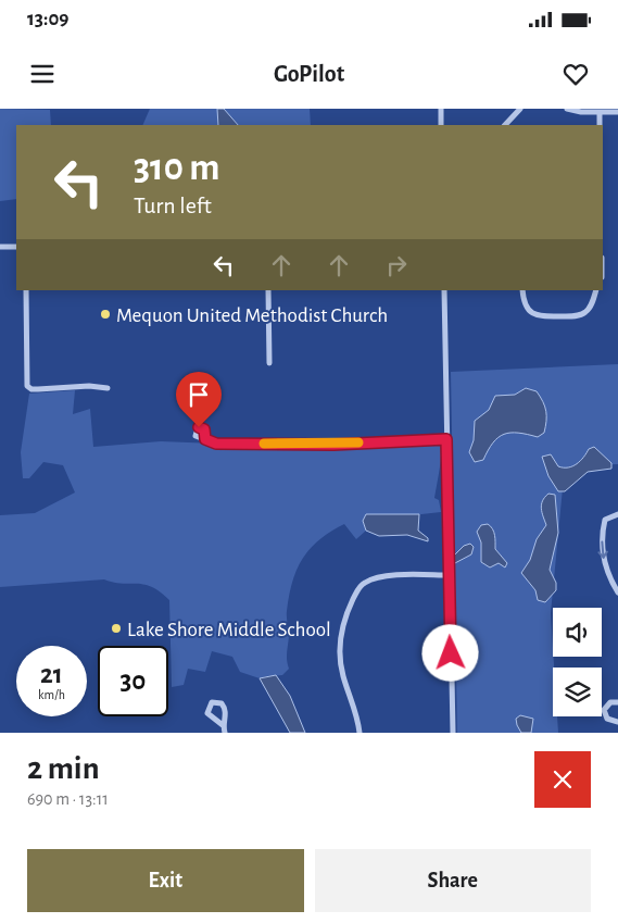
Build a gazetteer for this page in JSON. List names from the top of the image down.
{
  "places": ["Mequon United Methodist Church", "Lake Shore Middle School"],
  "page": {
    "status": "13:09",
    "header": "GoPilot",
    "turn": ["310 m", "Turn left"],
    "speed": "21 km/h",
    "limit": "30",
    "heading": ["2 min", "690 m · 13:11"],
    "buttons": ["Exit", "Share"]
  }
}
